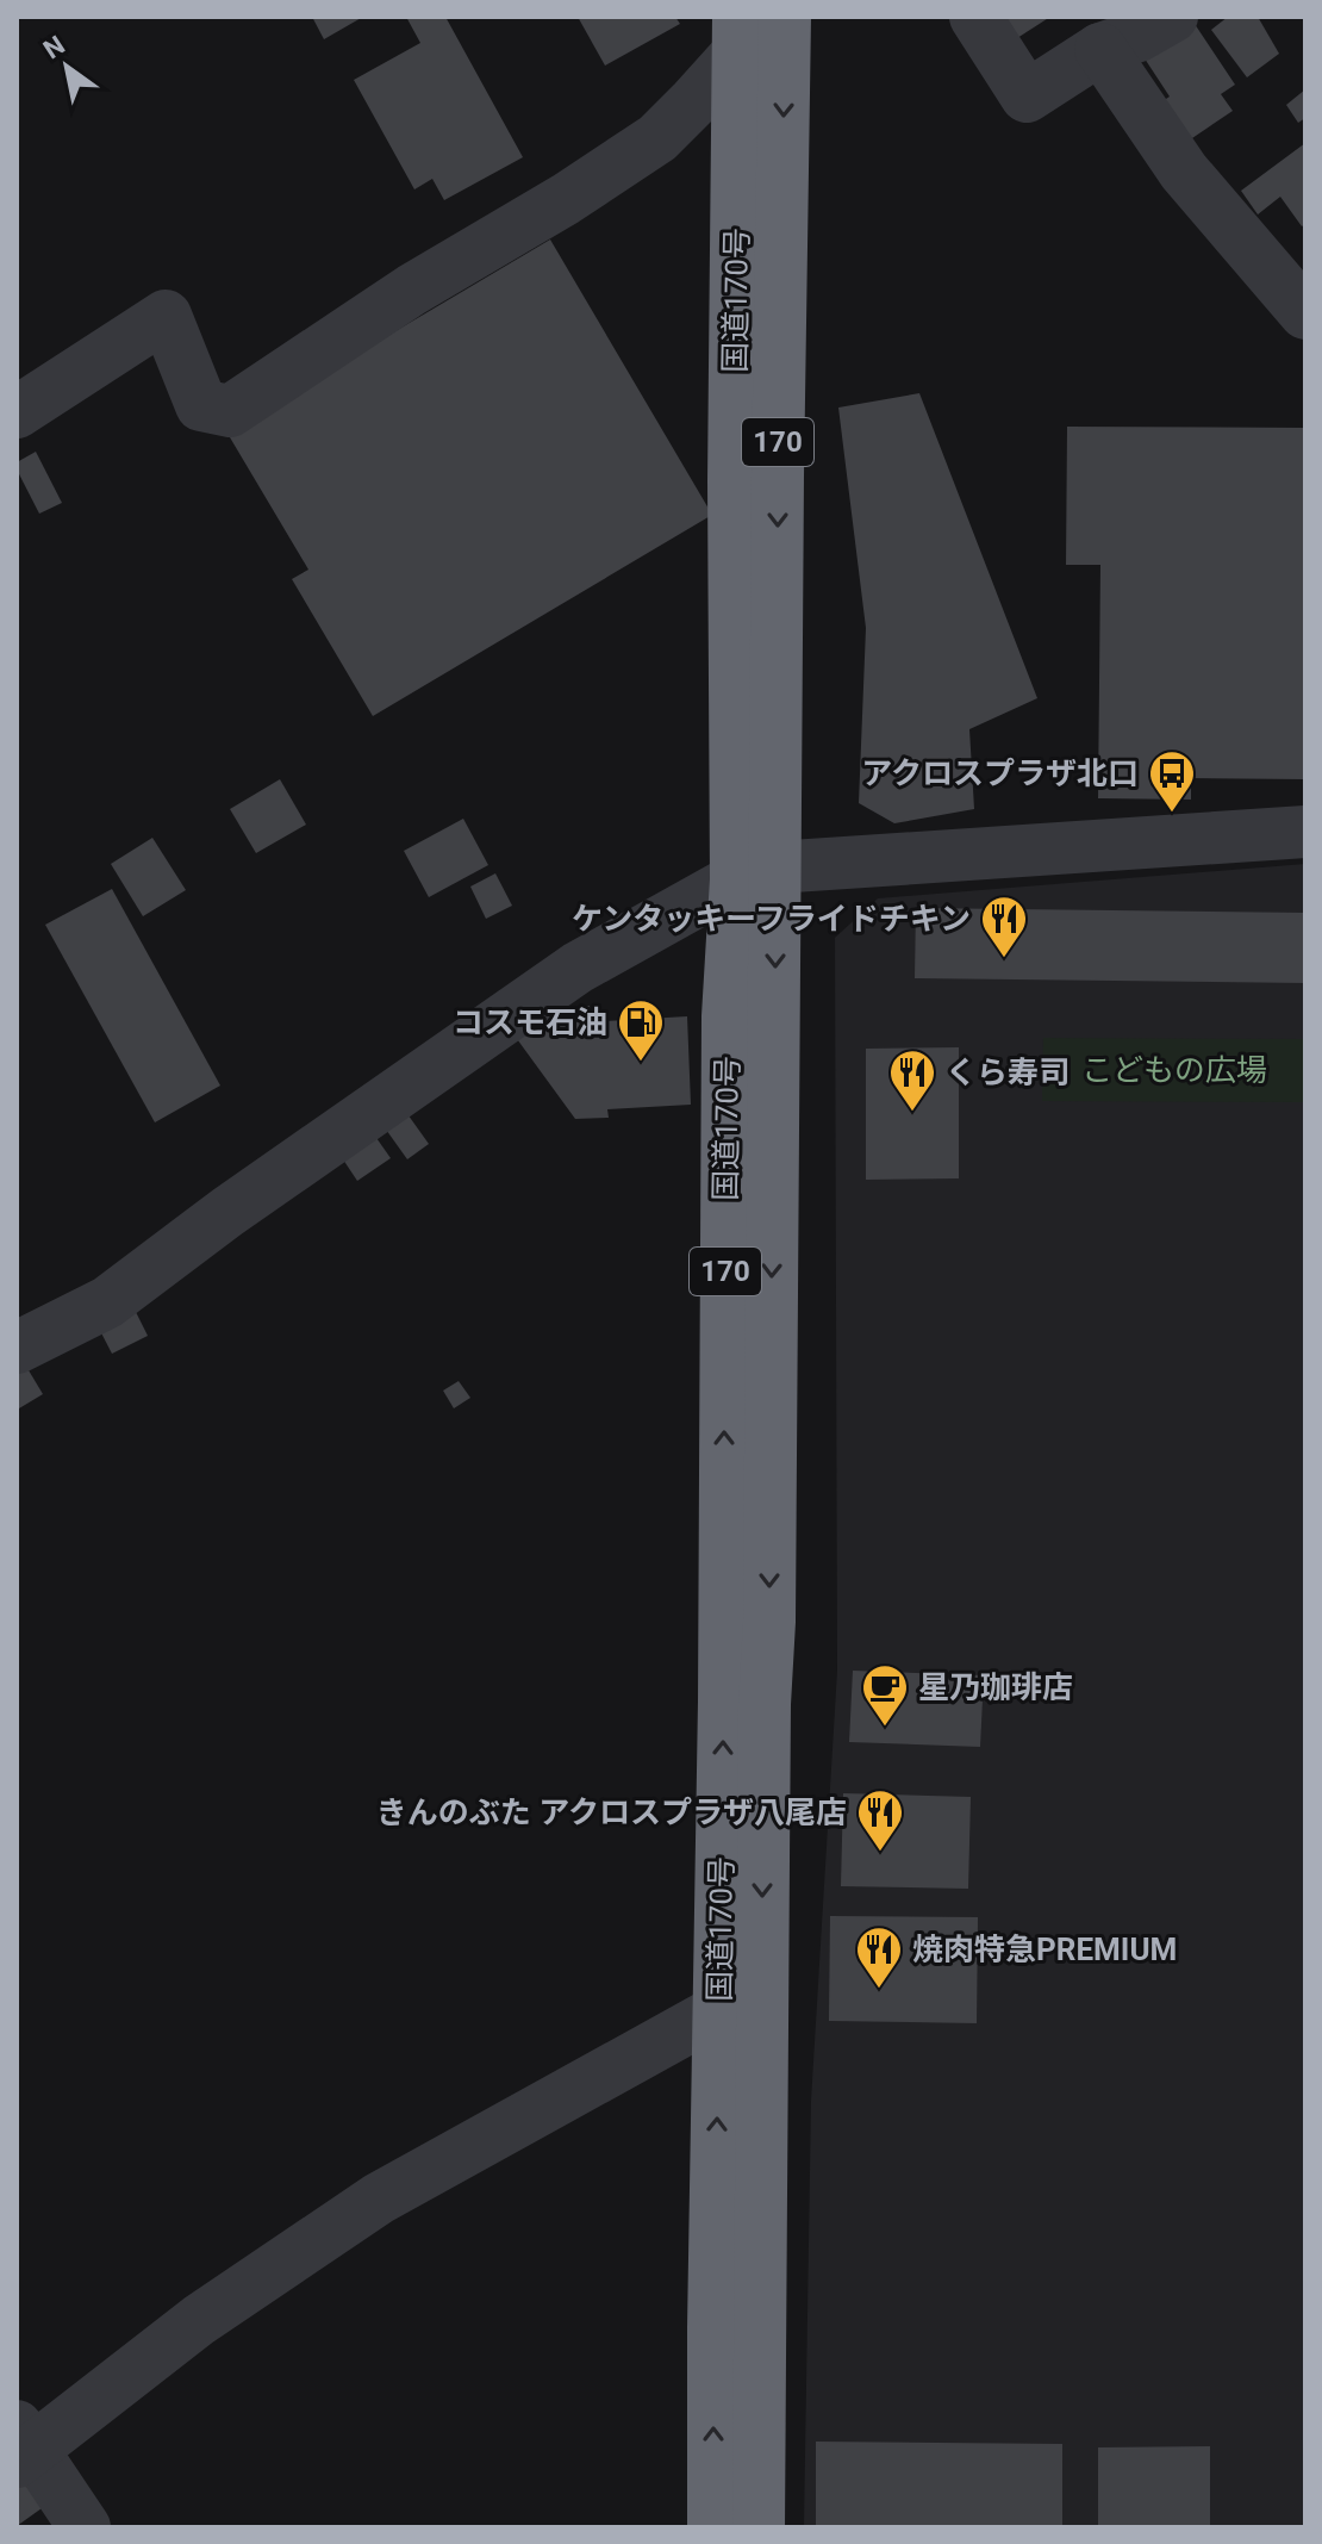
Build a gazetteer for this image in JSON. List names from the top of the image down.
{
  "streets": {
    "highway": ["国道170号", "170"]
  },
  "parks": ["こどもの広場"],
  "places": {
    "bus stop": ["アクロスプラザ北口"],
    "restaurant": [
      "ケンタッキーフライドチキン",
      "くら寿司",
      "きんのぶた アクロスプラザ八尾店",
      "焼肉特急PREMIUM"
    ],
    "fuel station": ["コスモ石油"],
    "cafe": ["星乃珈琲店"]
  },
  "north": "top left"
}
